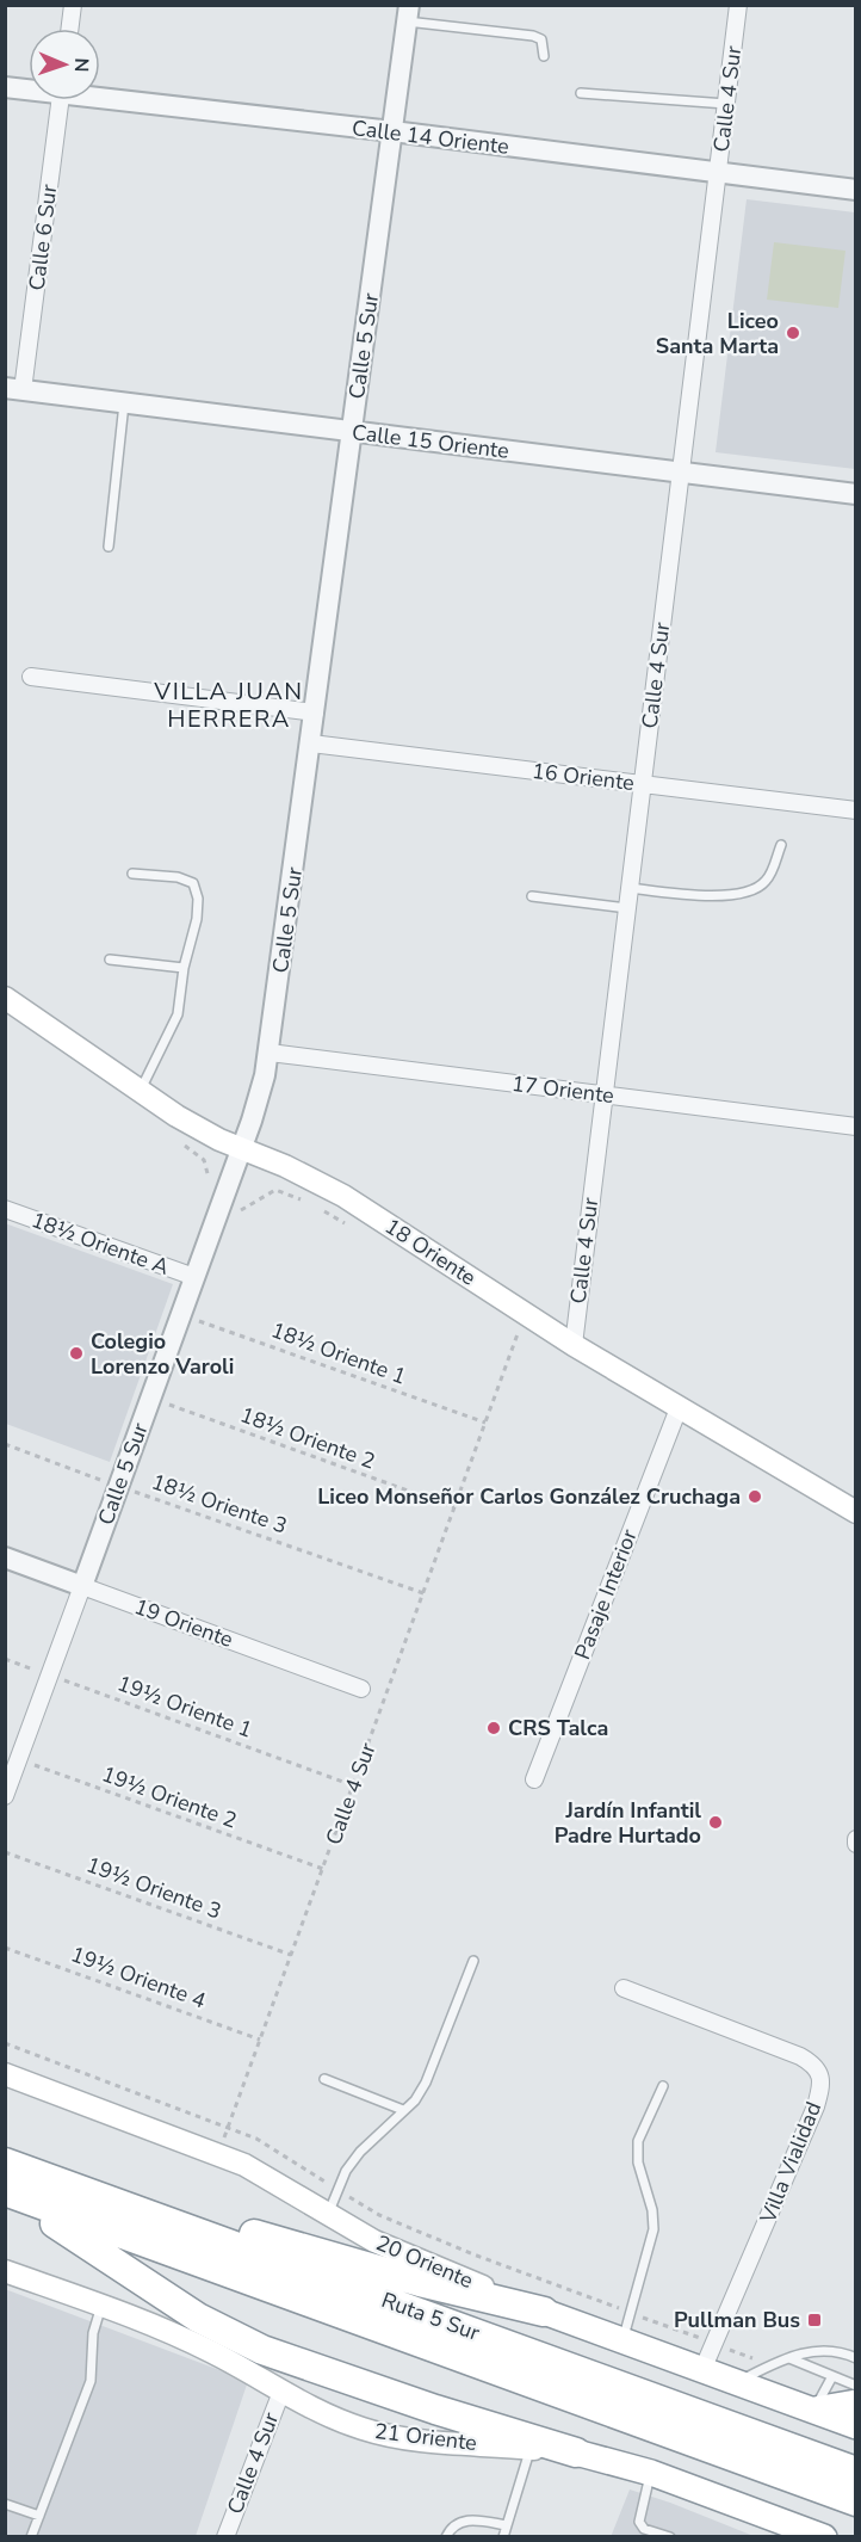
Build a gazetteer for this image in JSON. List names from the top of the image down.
{
  "streets": {
    "highway": ["20 Oriente", "Ruta 5 Sur", "21 Oriente"],
    "main road": ["18 Oriente"],
    "street": [
      "Calle 4 Sur",
      "Calle 14 Oriente",
      "Calle 6 Sur",
      "Calle 5 Sur",
      "Calle 15 Oriente",
      "16 Oriente",
      "17 Oriente",
      "18½ Oriente A",
      "Pasaje Interior",
      "19 Oriente",
      "Villa Vialidad"
    ],
    "path": [
      "18½ Oriente 1",
      "18½ Oriente 2",
      "18½ Oriente 3",
      "19½ Oriente 1",
      "19½ Oriente 2",
      "19½ Oriente 3",
      "19½ Oriente 4"
    ]
  },
  "crossings": [
    ["Calle 4 Sur", "Calle 14 Oriente"],
    ["Calle 4 Sur", "Calle 15 Oriente"],
    ["Calle 4 Sur", "16 Oriente"],
    ["Calle 4 Sur", "17 Oriente"],
    ["Calle 4 Sur", "18 Oriente"],
    ["Calle 4 Sur", "18½ Oriente 1"],
    ["Calle 4 Sur", "18½ Oriente 2"],
    ["Calle 4 Sur", "18½ Oriente 3"],
    ["Calle 4 Sur", "19½ Oriente 1"],
    ["Calle 4 Sur", "19½ Oriente 2"],
    ["Calle 4 Sur", "19½ Oriente 3"],
    ["Calle 4 Sur", "19½ Oriente 4"],
    ["Calle 4 Sur", "20 Oriente"],
    ["Calle 4 Sur", "21 Oriente"],
    ["Calle 14 Oriente", "Calle 5 Sur"],
    ["Calle 6 Sur", "Calle 15 Oriente"],
    ["Calle 5 Sur", "Calle 15 Oriente"],
    ["Calle 5 Sur", "16 Oriente"],
    ["Calle 5 Sur", "17 Oriente"],
    ["Calle 5 Sur", "18½ Oriente A"],
    ["Calle 5 Sur", "18 Oriente"],
    ["Calle 5 Sur", "18½ Oriente 1"],
    ["Calle 5 Sur", "18½ Oriente 2"],
    ["Calle 5 Sur", "18½ Oriente 3"],
    ["Calle 5 Sur", "19 Oriente"],
    ["Calle 5 Sur", "19½ Oriente 1"],
    ["Calle 5 Sur", "19½ Oriente 2"],
    ["18 Oriente", "Pasaje Interior"],
    ["Villa Vialidad", "20 Oriente"]
  ],
  "districts": ["VILLA JUAN HERRERA"],
  "places": {
    "other": [
      "Liceo Santa Marta",
      "Colegio Lorenzo Varoli",
      "Liceo Monseñor Carlos González Cruchaga",
      "CRS Talca",
      "Jardín Infantil Padre Hurtado"
    ],
    "transit": ["Pullman Bus"]
  },
  "north": "right"
}
